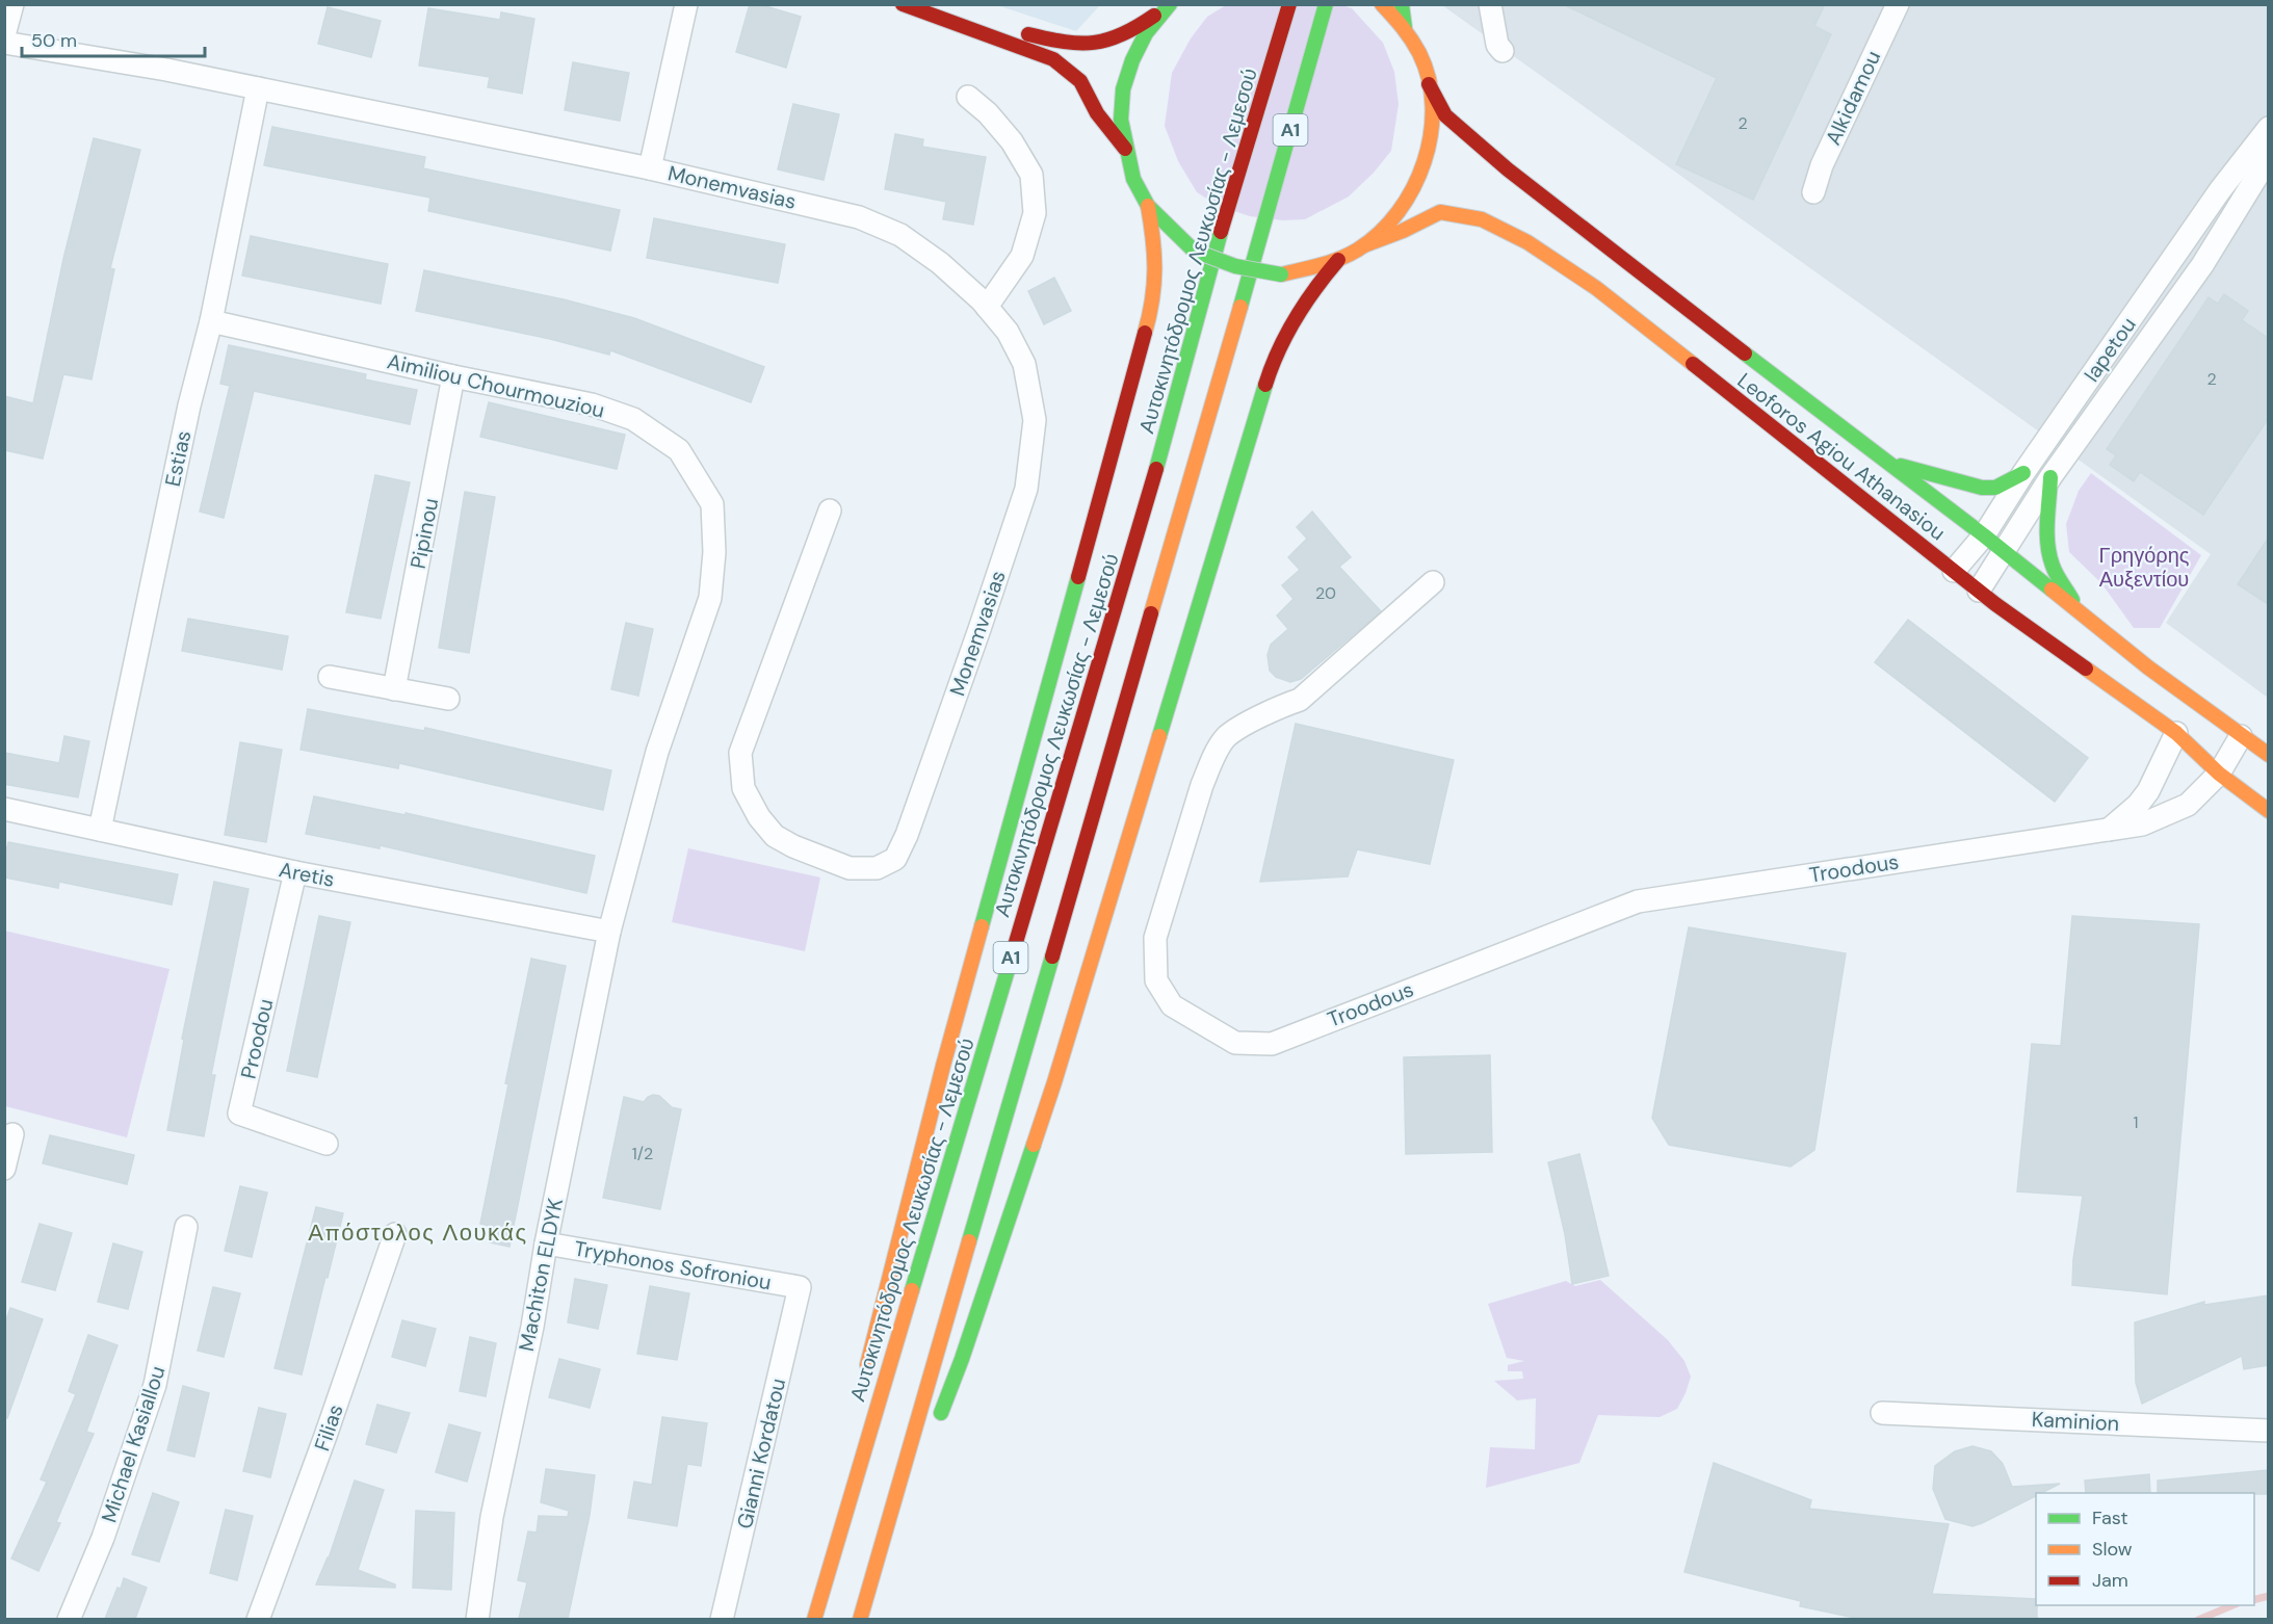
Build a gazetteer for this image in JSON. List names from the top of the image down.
{
  "streets": {
    "main road": ["A1", "Αυτοκινητόδρομος Λευκωσίας - Λεμεσού", "Leoforos Agiou Athanasiou"],
    "street": [
      "Alkidamou",
      "Monemvasias",
      "Iapetou",
      "Aimiliou Chourmouziou",
      "Estias",
      "Pipinou",
      "Troodous",
      "Aretis",
      "Proodou",
      "Tryphonos Sofroniou",
      "Machiton ELDYK",
      "Kaminion",
      "Filias",
      "Michael Kasiallou",
      "Gianni Kordatou"
    ]
  },
  "crossings": [
    ["Monemvasias", "Estias"],
    ["Iapetou", "Leoforos Agiou Athanasiou"],
    ["Aimiliou Chourmouziou", "Estias"],
    ["Aimiliou Chourmouziou", "Pipinou"],
    ["Aimiliou Chourmouziou", "Aretis"],
    ["Aimiliou Chourmouziou", "Machiton ELDYK"],
    ["Leoforos Agiou Athanasiou", "Troodous"],
    ["Estias", "Aretis"],
    ["Aretis", "Proodou"],
    ["Aretis", "Machiton ELDYK"],
    ["Tryphonos Sofroniou", "Machiton ELDYK"],
    ["Tryphonos Sofroniou", "Gianni Kordatou"]
  ],
  "districts": ["Απόστολος Λουκάς"],
  "parks": ["Γρηγόρης Αυξεντίου"],
  "house_numbers": [
    "2",
    "2",
    "20",
    "1",
    "1/2"
  ],
  "legend": ["Fast", "Slow", "Jam"],
  "scale_bar": "50 m"
}
